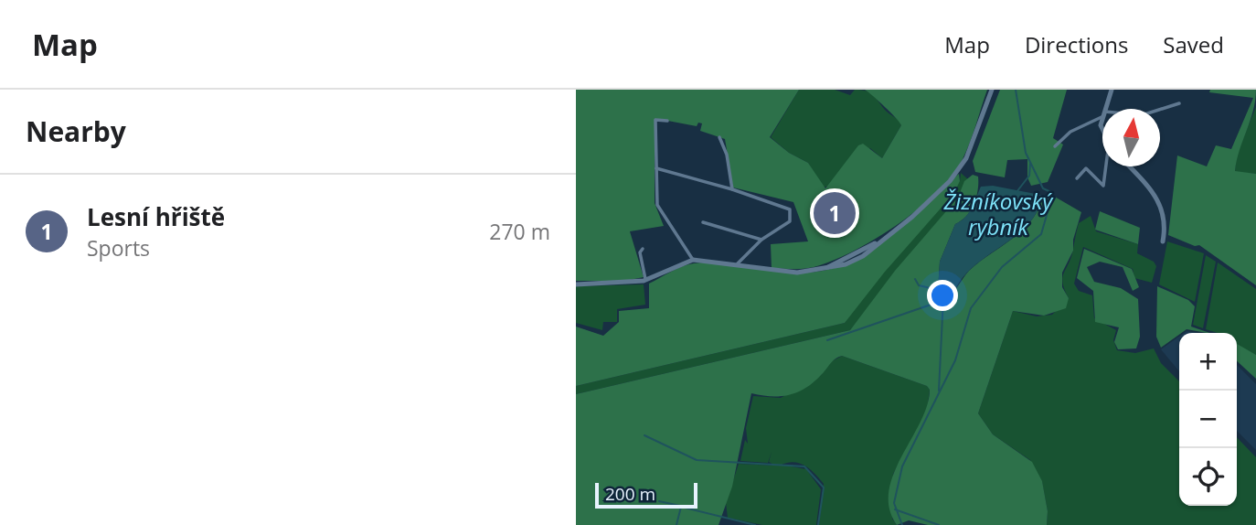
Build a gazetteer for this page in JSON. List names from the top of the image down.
{
  "water": ["Žizníkovský rybník"],
  "scale_bar": "200 m",
  "north": "top",
  "page": {
    "header": "Map",
    "nav": ["Map", "Directions", "Saved"],
    "heading": "Nearby",
    "list": [
      {
        "mark": "1",
        "name": "Lesní hřiště",
        "note": "Sports",
        "value": "270 m"
      }
    ],
    "pins": "1",
    "map_buttons": ["+", "−"],
    "scale": "200 m"
  }
}
